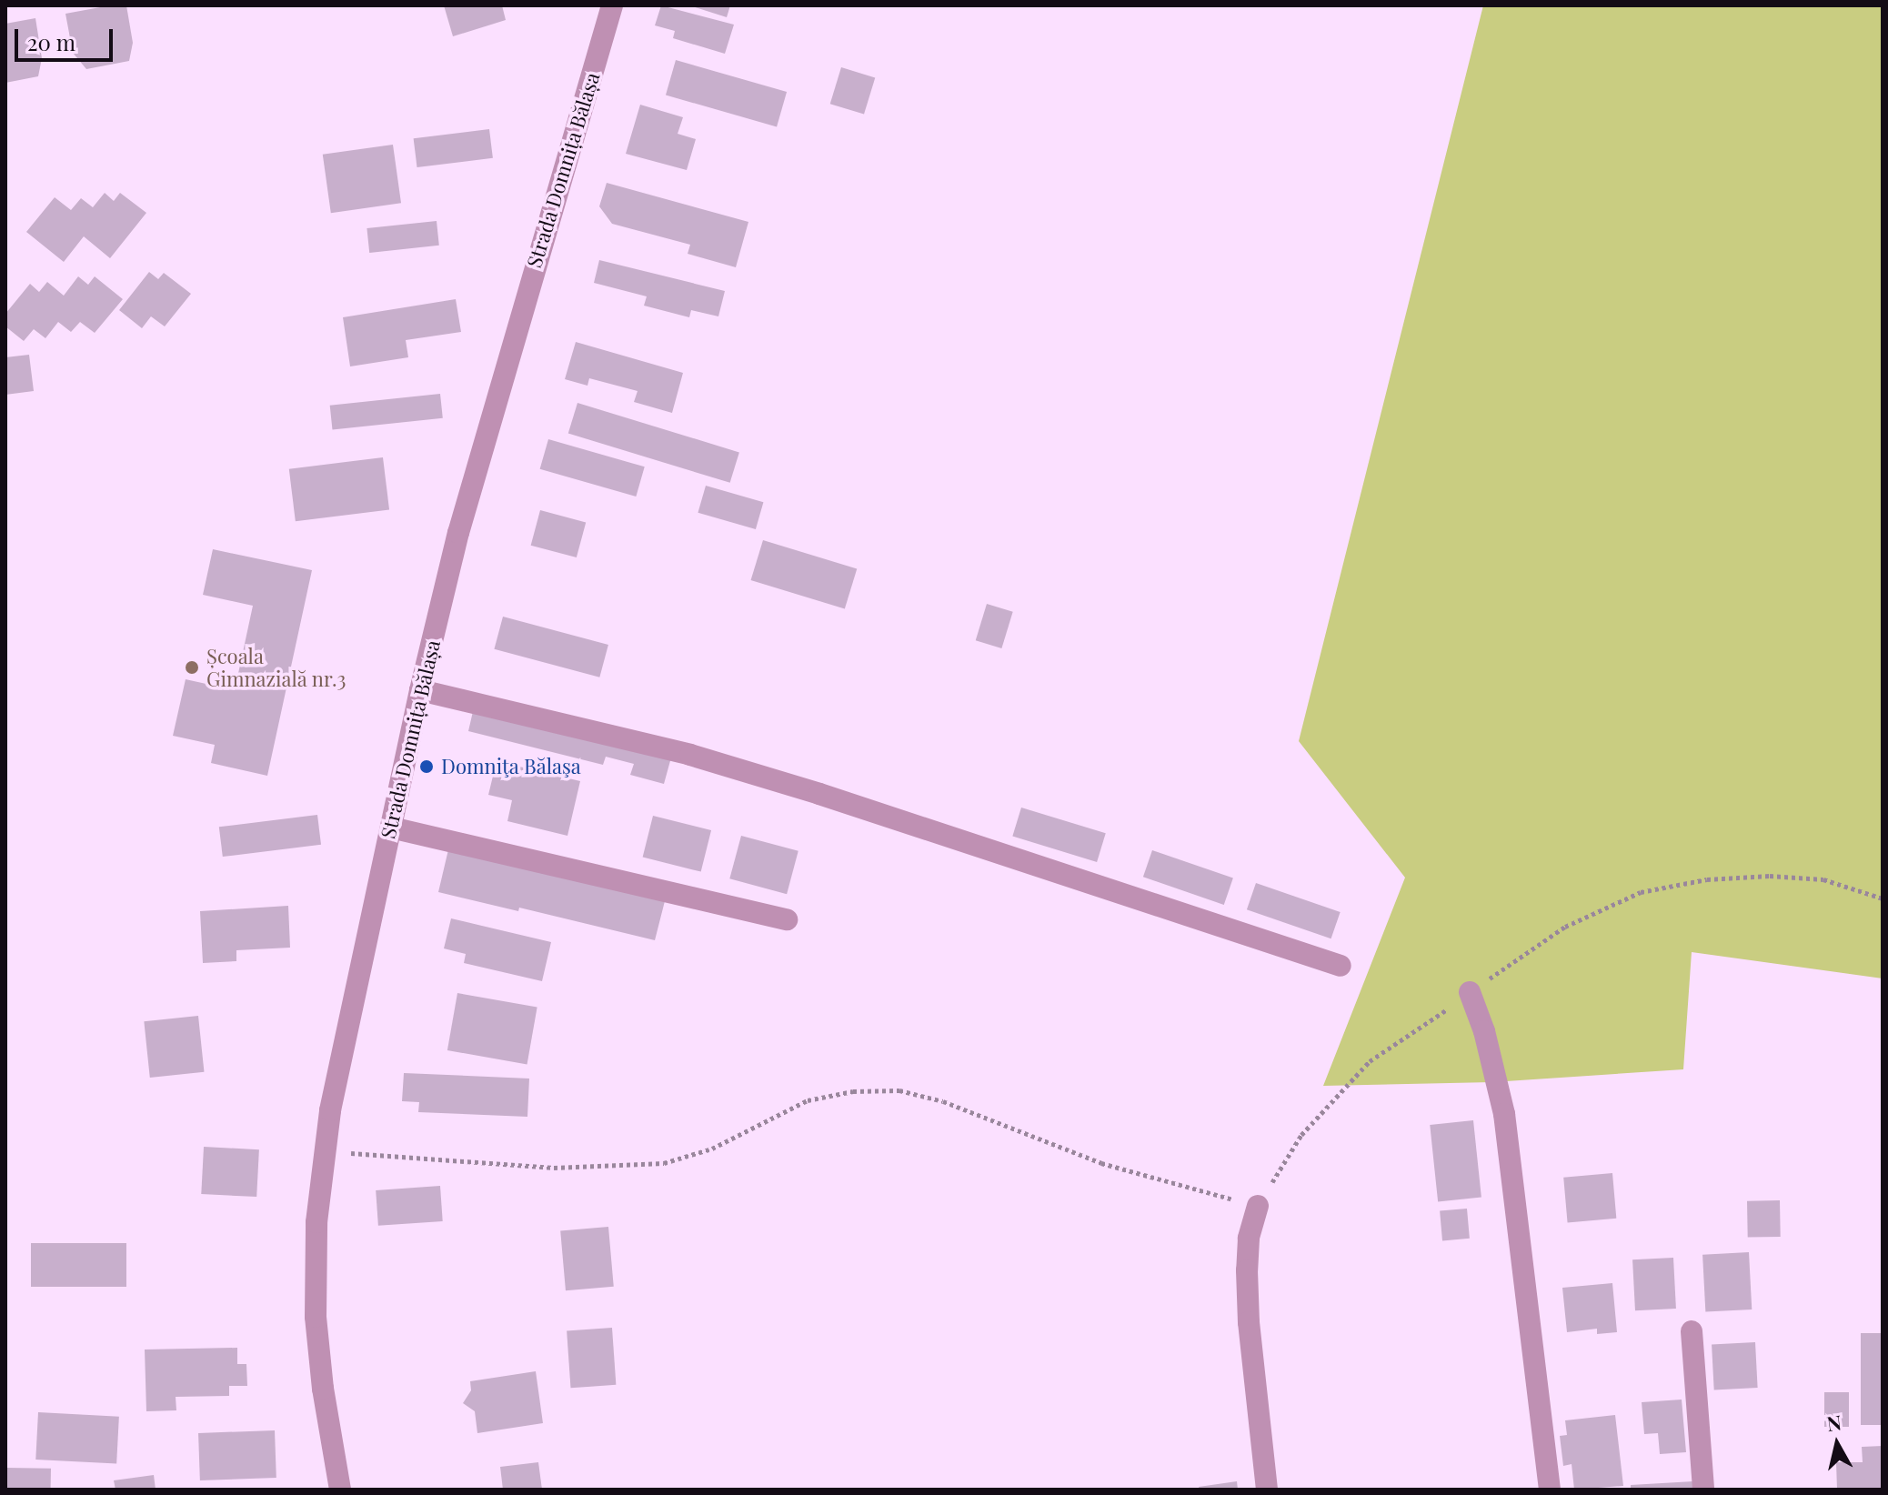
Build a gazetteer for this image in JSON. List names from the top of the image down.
{
  "streets": {
    "street": ["Strada Domnița Bălașa"]
  },
  "places": ["Școala Gimnazială nr.3", "Domniţa Bălaşa"],
  "scale_bar": "20 m",
  "north": "top"
}
